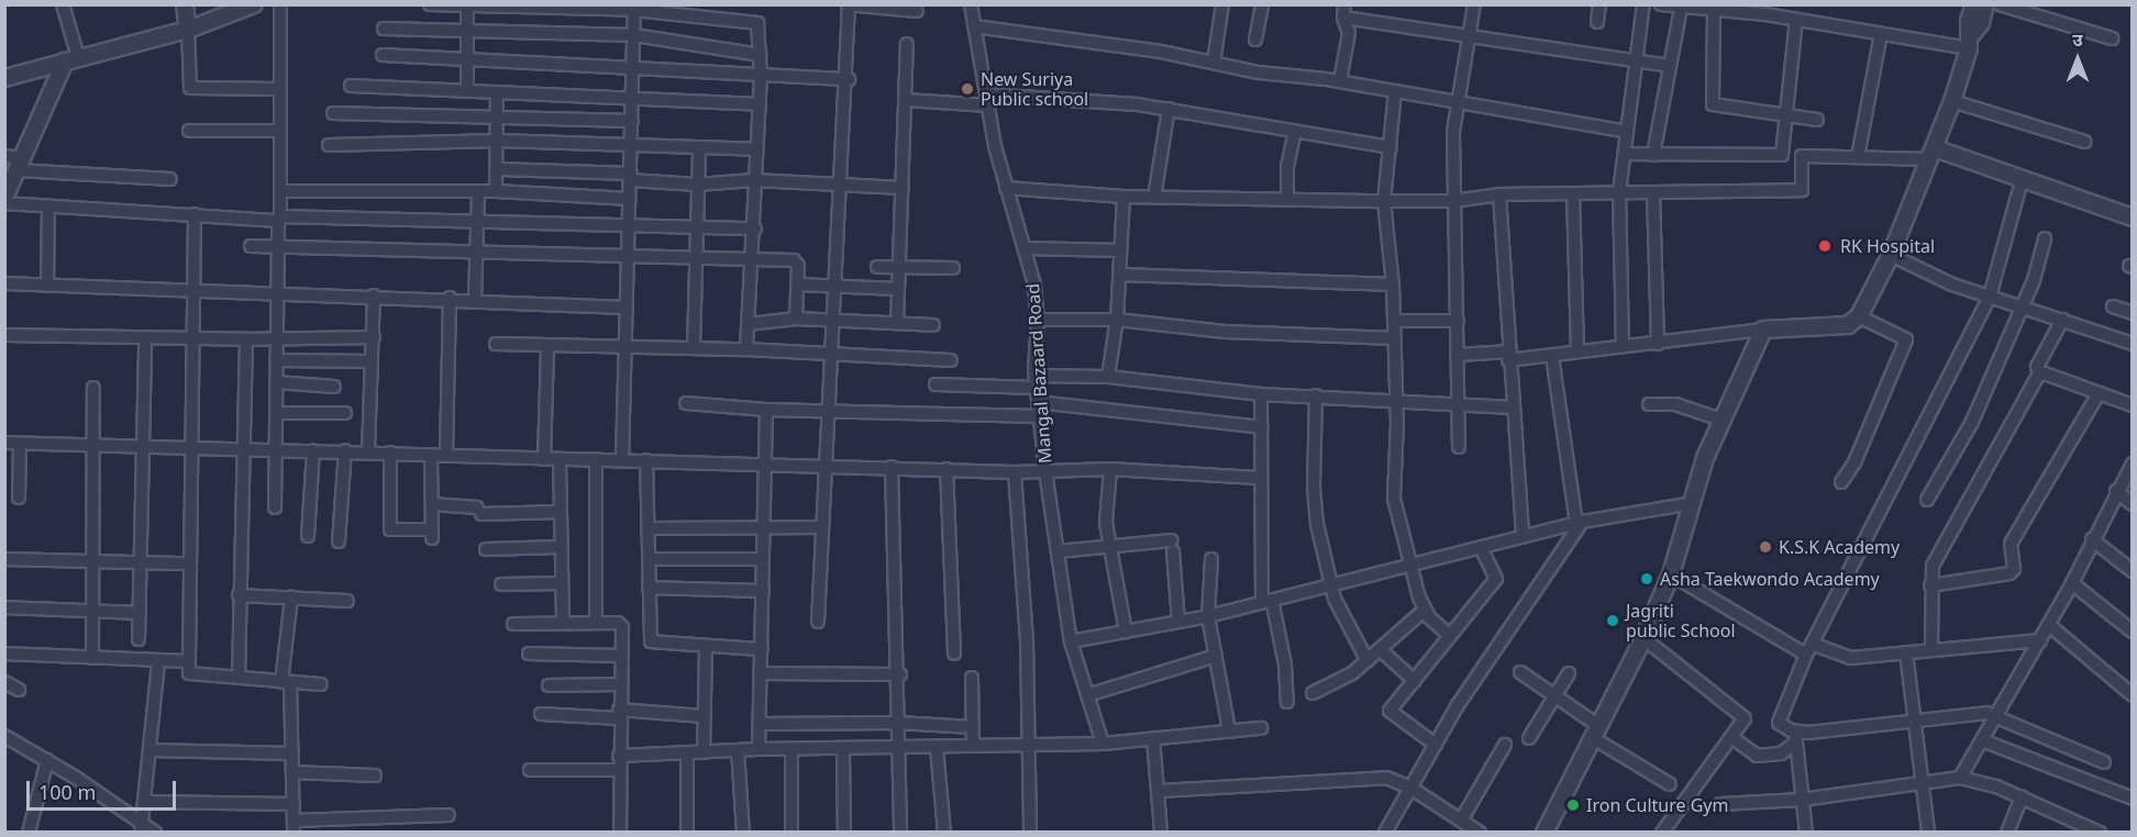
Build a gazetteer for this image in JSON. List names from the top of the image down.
{
  "streets": {
    "street": ["Mangal Bazaard Road"]
  },
  "places": [
    "New Suriya Public school",
    "RK Hospital",
    "K.S.K Academy",
    "Asha Taekwondo Academy",
    "Jagriti public School",
    "Iron Culture Gym"
  ],
  "scale_bar": "100 m",
  "north": "top"
}
